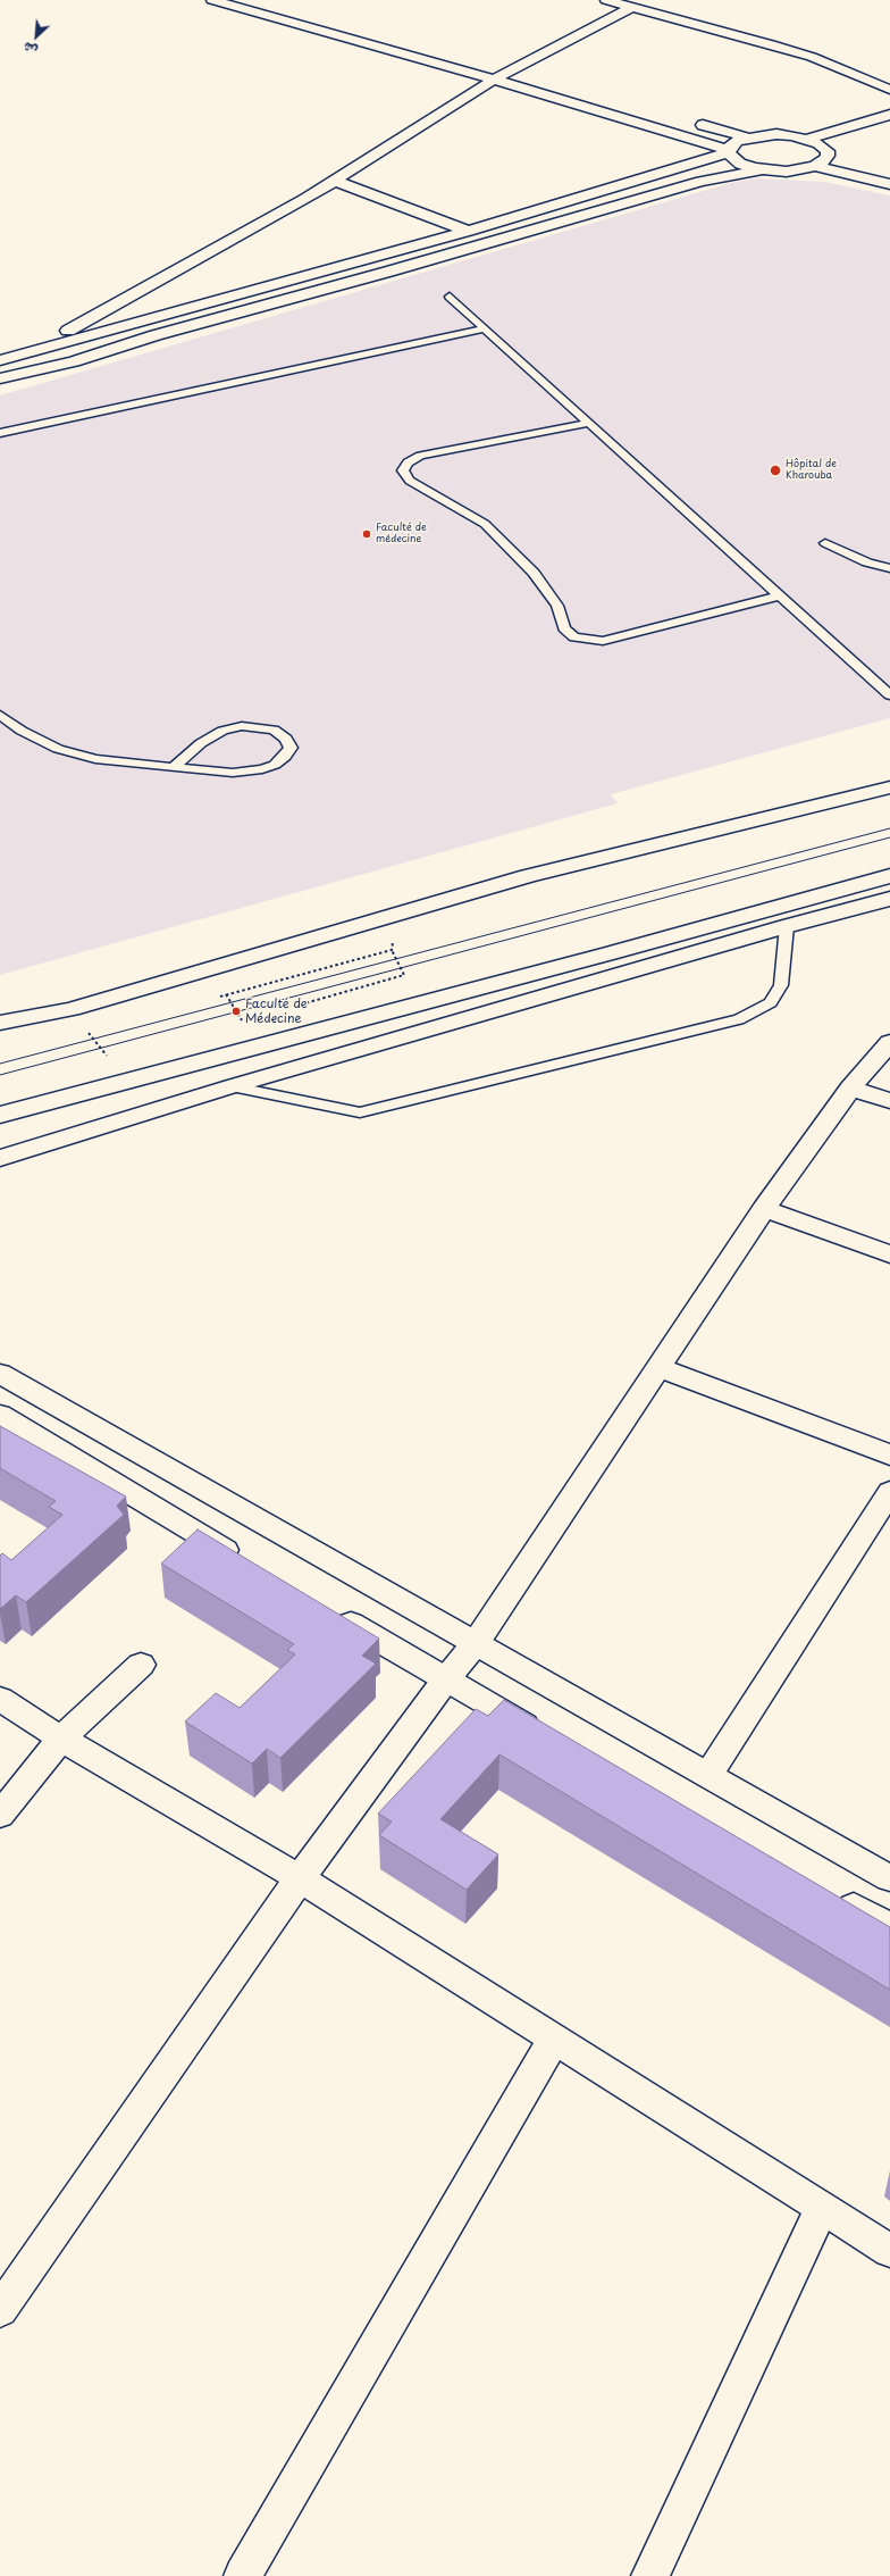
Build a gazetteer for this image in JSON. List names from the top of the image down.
{
  "places": ["Hôpital de Kharouba", "Faculté de médecine", "Faculté de Médecine"],
  "north": "bottom left"
}
